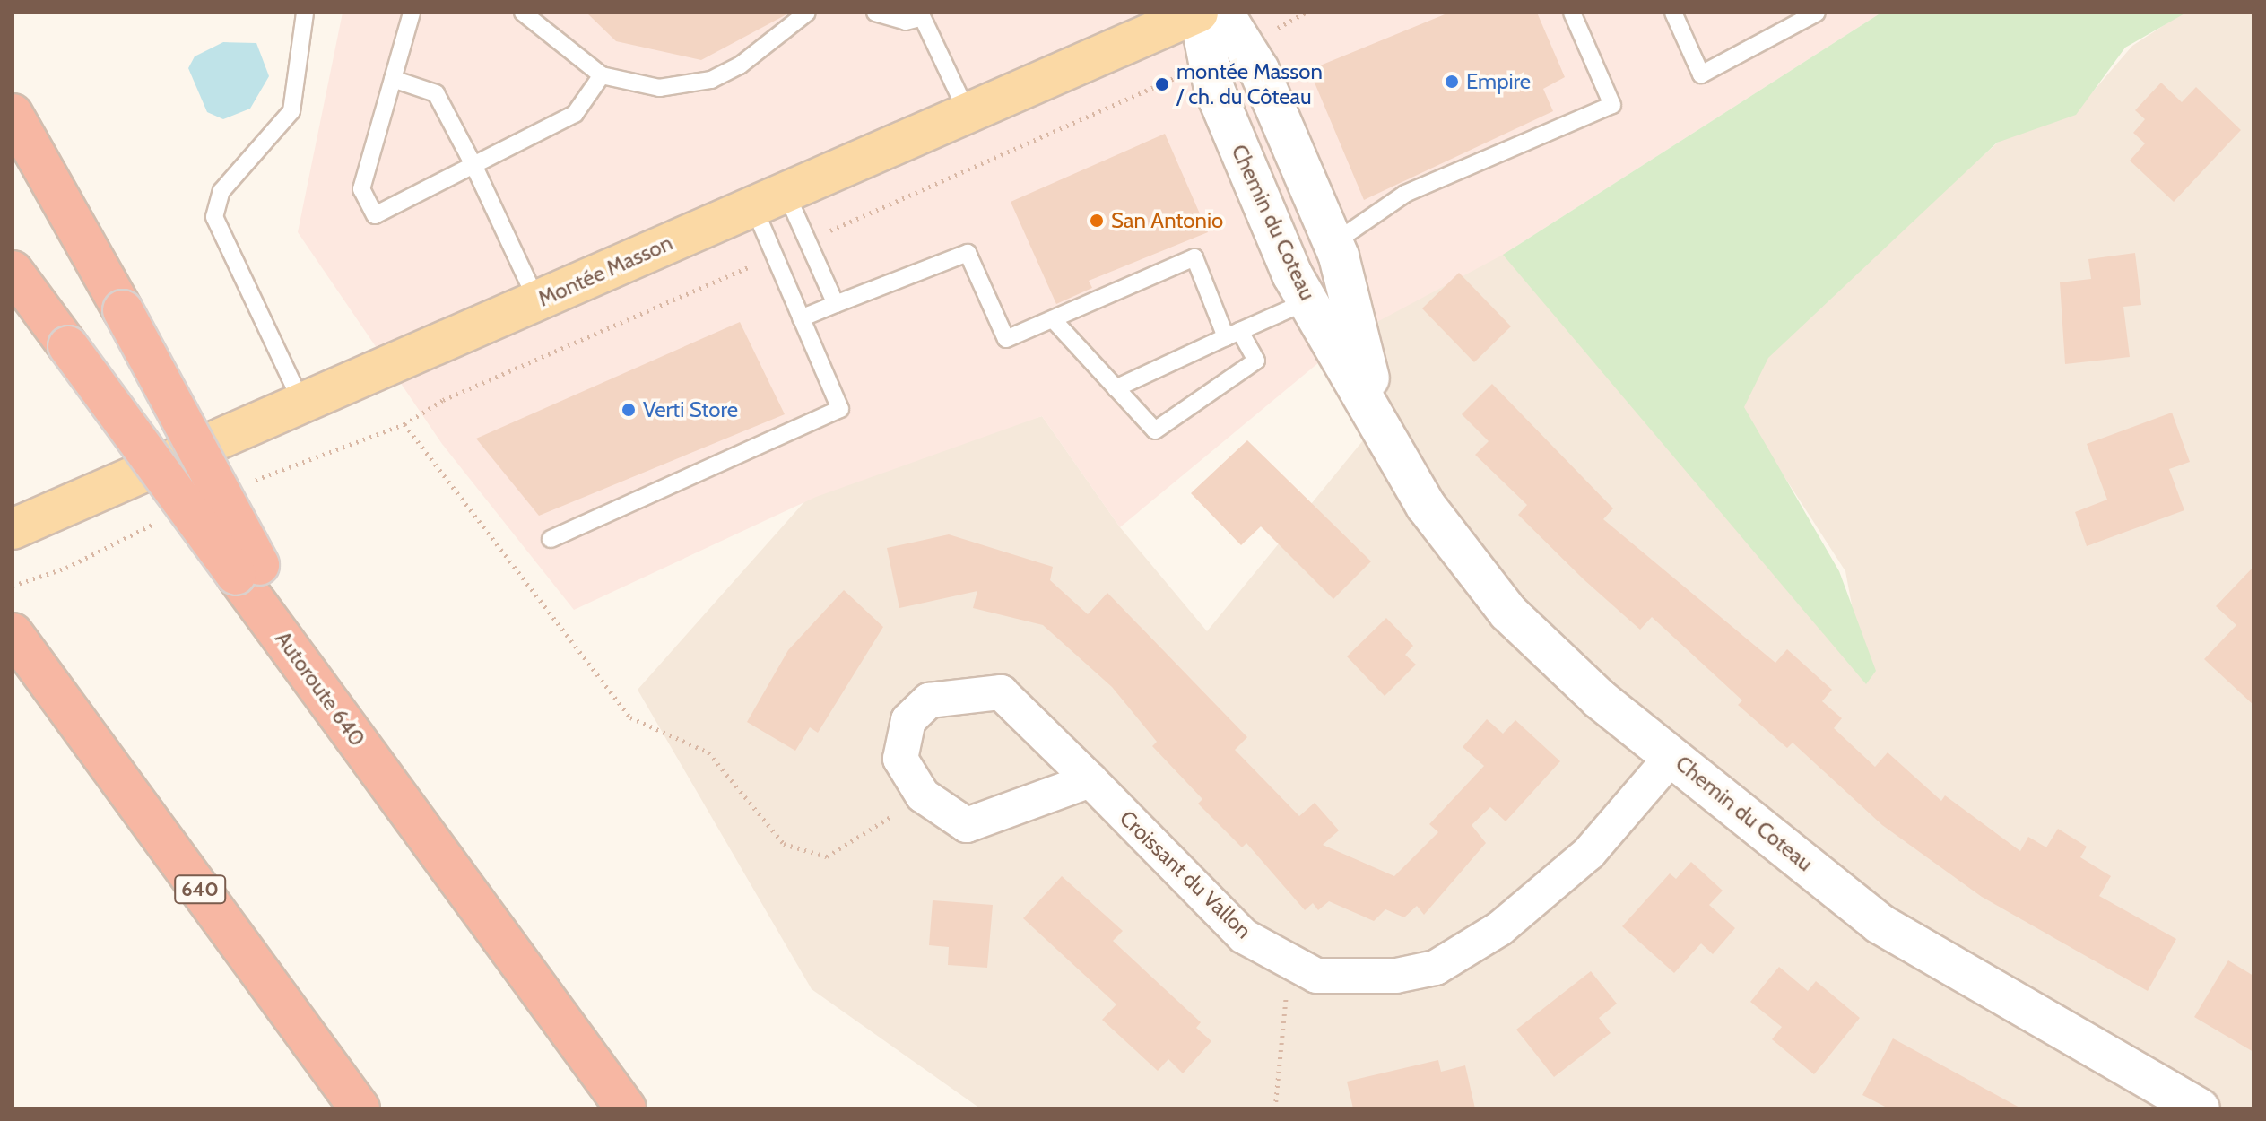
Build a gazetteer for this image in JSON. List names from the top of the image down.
{
  "streets": {
    "highway": ["Autoroute 640", "640"],
    "main road": ["Montée Masson"],
    "street": ["Chemin du Coteau", "Croissant du Vallon"]
  },
  "crossings": [
    ["Chemin du Coteau", "Montée Masson"],
    ["Chemin du Coteau", "Croissant du Vallon"]
  ],
  "places": [
    "Empire",
    "montée Masson / ch. du Côteau",
    "San Antonio",
    "Verti Store"
  ]
}
